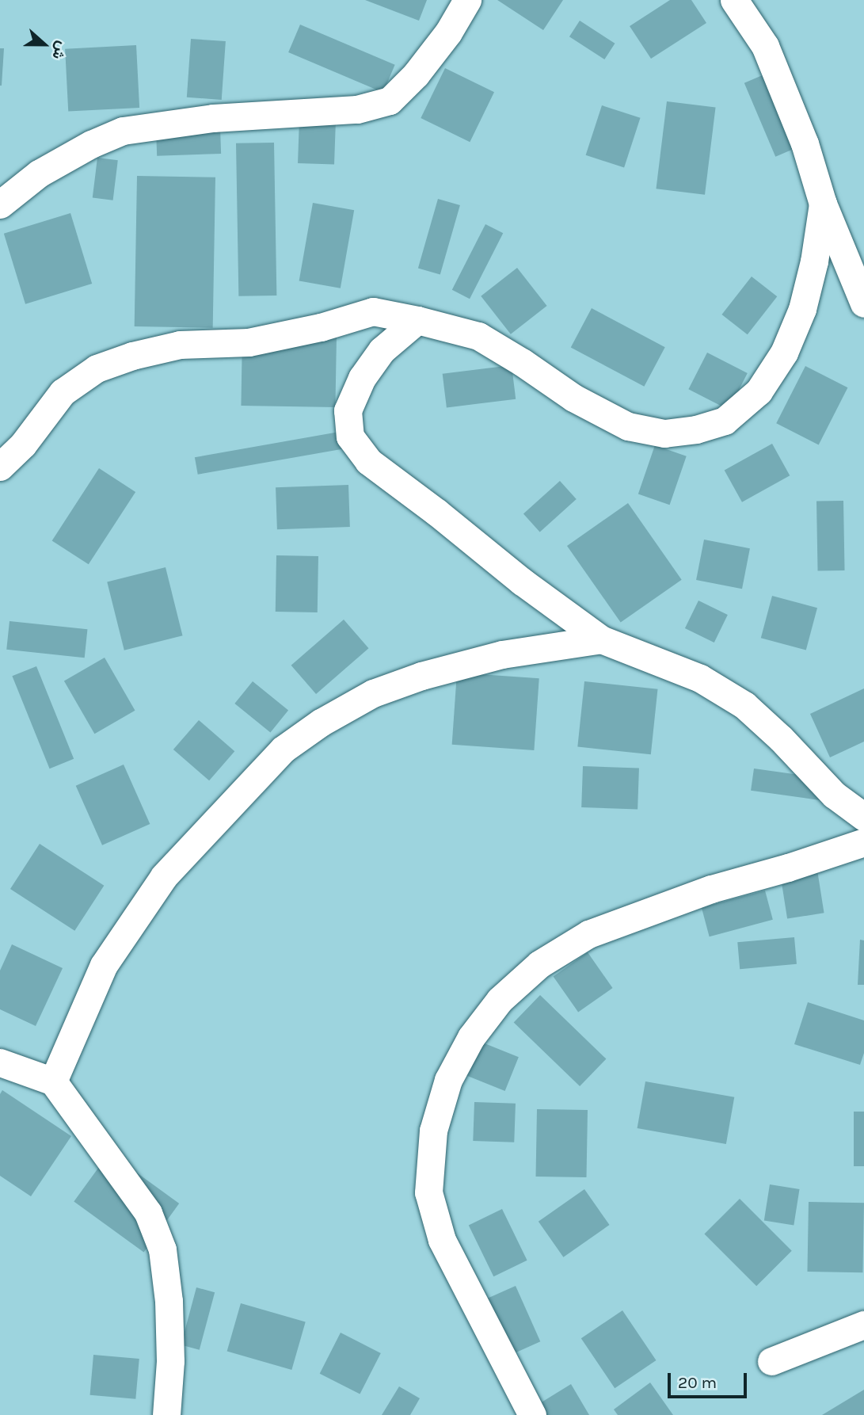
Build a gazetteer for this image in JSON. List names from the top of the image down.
{
  "scale_bar": "20 m",
  "north": "right"
}
